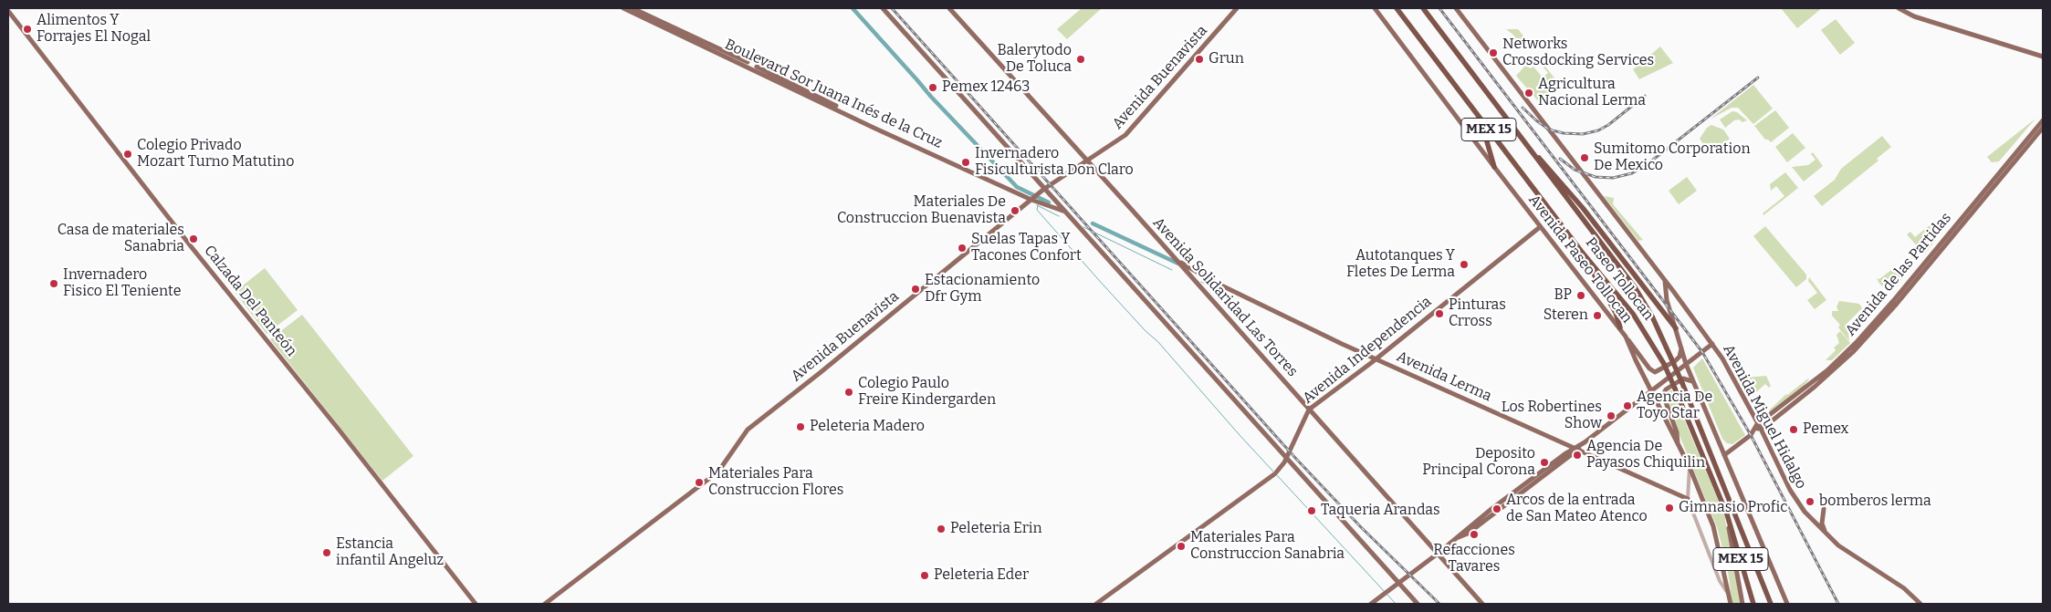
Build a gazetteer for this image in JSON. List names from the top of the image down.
{
  "streets": {
    "highway": ["MEX 15", "Paseo Tollocan"],
    "main road": [
      "Avenida Buenavista",
      "Boulevard Sor Juana Inés de la Cruz",
      "Avenida Paseo Tollocan",
      "Avenida de las Partidas",
      "Avenida Solidaridad Las Torres",
      "Calzada Del Panteón",
      "Avenida Independencia",
      "Avenida Lerma",
      "Avenida Miguel Hidalgo"
    ]
  },
  "crossings": [
    ["Avenida Buenavista", "Boulevard Sor Juana Inés de la Cruz"],
    ["Avenida Buenavista", "Avenida Solidaridad Las Torres"],
    ["Avenida Paseo Tollocan", "Avenida Independencia"],
    ["Avenida de las Partidas", "Avenida Miguel Hidalgo"],
    ["Avenida Solidaridad Las Torres", "Avenida Independencia"],
    ["Avenida Solidaridad Las Torres", "Avenida Lerma"],
    ["Avenida Independencia", "Avenida Lerma"]
  ],
  "places": [
    "Alimentos Y Forrajes El Nogal",
    "Networks Crossdocking Services",
    "Balerytodo De Toluca",
    "Grun",
    "Pemex 12463",
    "Agricultura Nacional Lerma",
    "Colegio Privado Mozart Turno Matutino",
    "Sumitomo Corporation De Mexico",
    "Invernadero Fisiculturista Don Claro",
    "Materiales De Construccion Buenavista",
    "Casa de materiales Sanabria",
    "Suelas Tapas Y Tacones Confort",
    "Autotanques Y Fletes De Lerma",
    "Invernadero Fisico El Teniente",
    "Estacionamiento Dfr Gym",
    "BP",
    "Pinturas Crross",
    "Steren",
    "Colegio Paulo Freire Kindergarden",
    "Agencia De Toyo Star",
    "Los Robertines Show",
    "Peleteria Madero",
    "Pemex",
    "Agencia De Payasos Chiquilin",
    "Deposito Principal Corona",
    "Materiales Para Construccion Flores",
    "bomberos lerma",
    "Gimnasio Profic",
    "Arcos de la entrada de San Mateo Atenco",
    "Taqueria Arandas",
    "Peleteria Erin",
    "Refacciones Tavares",
    "Materiales Para Construccion Sanabria",
    "Estancia infantil Angeluz",
    "Peleteria Eder"
  ]
}
